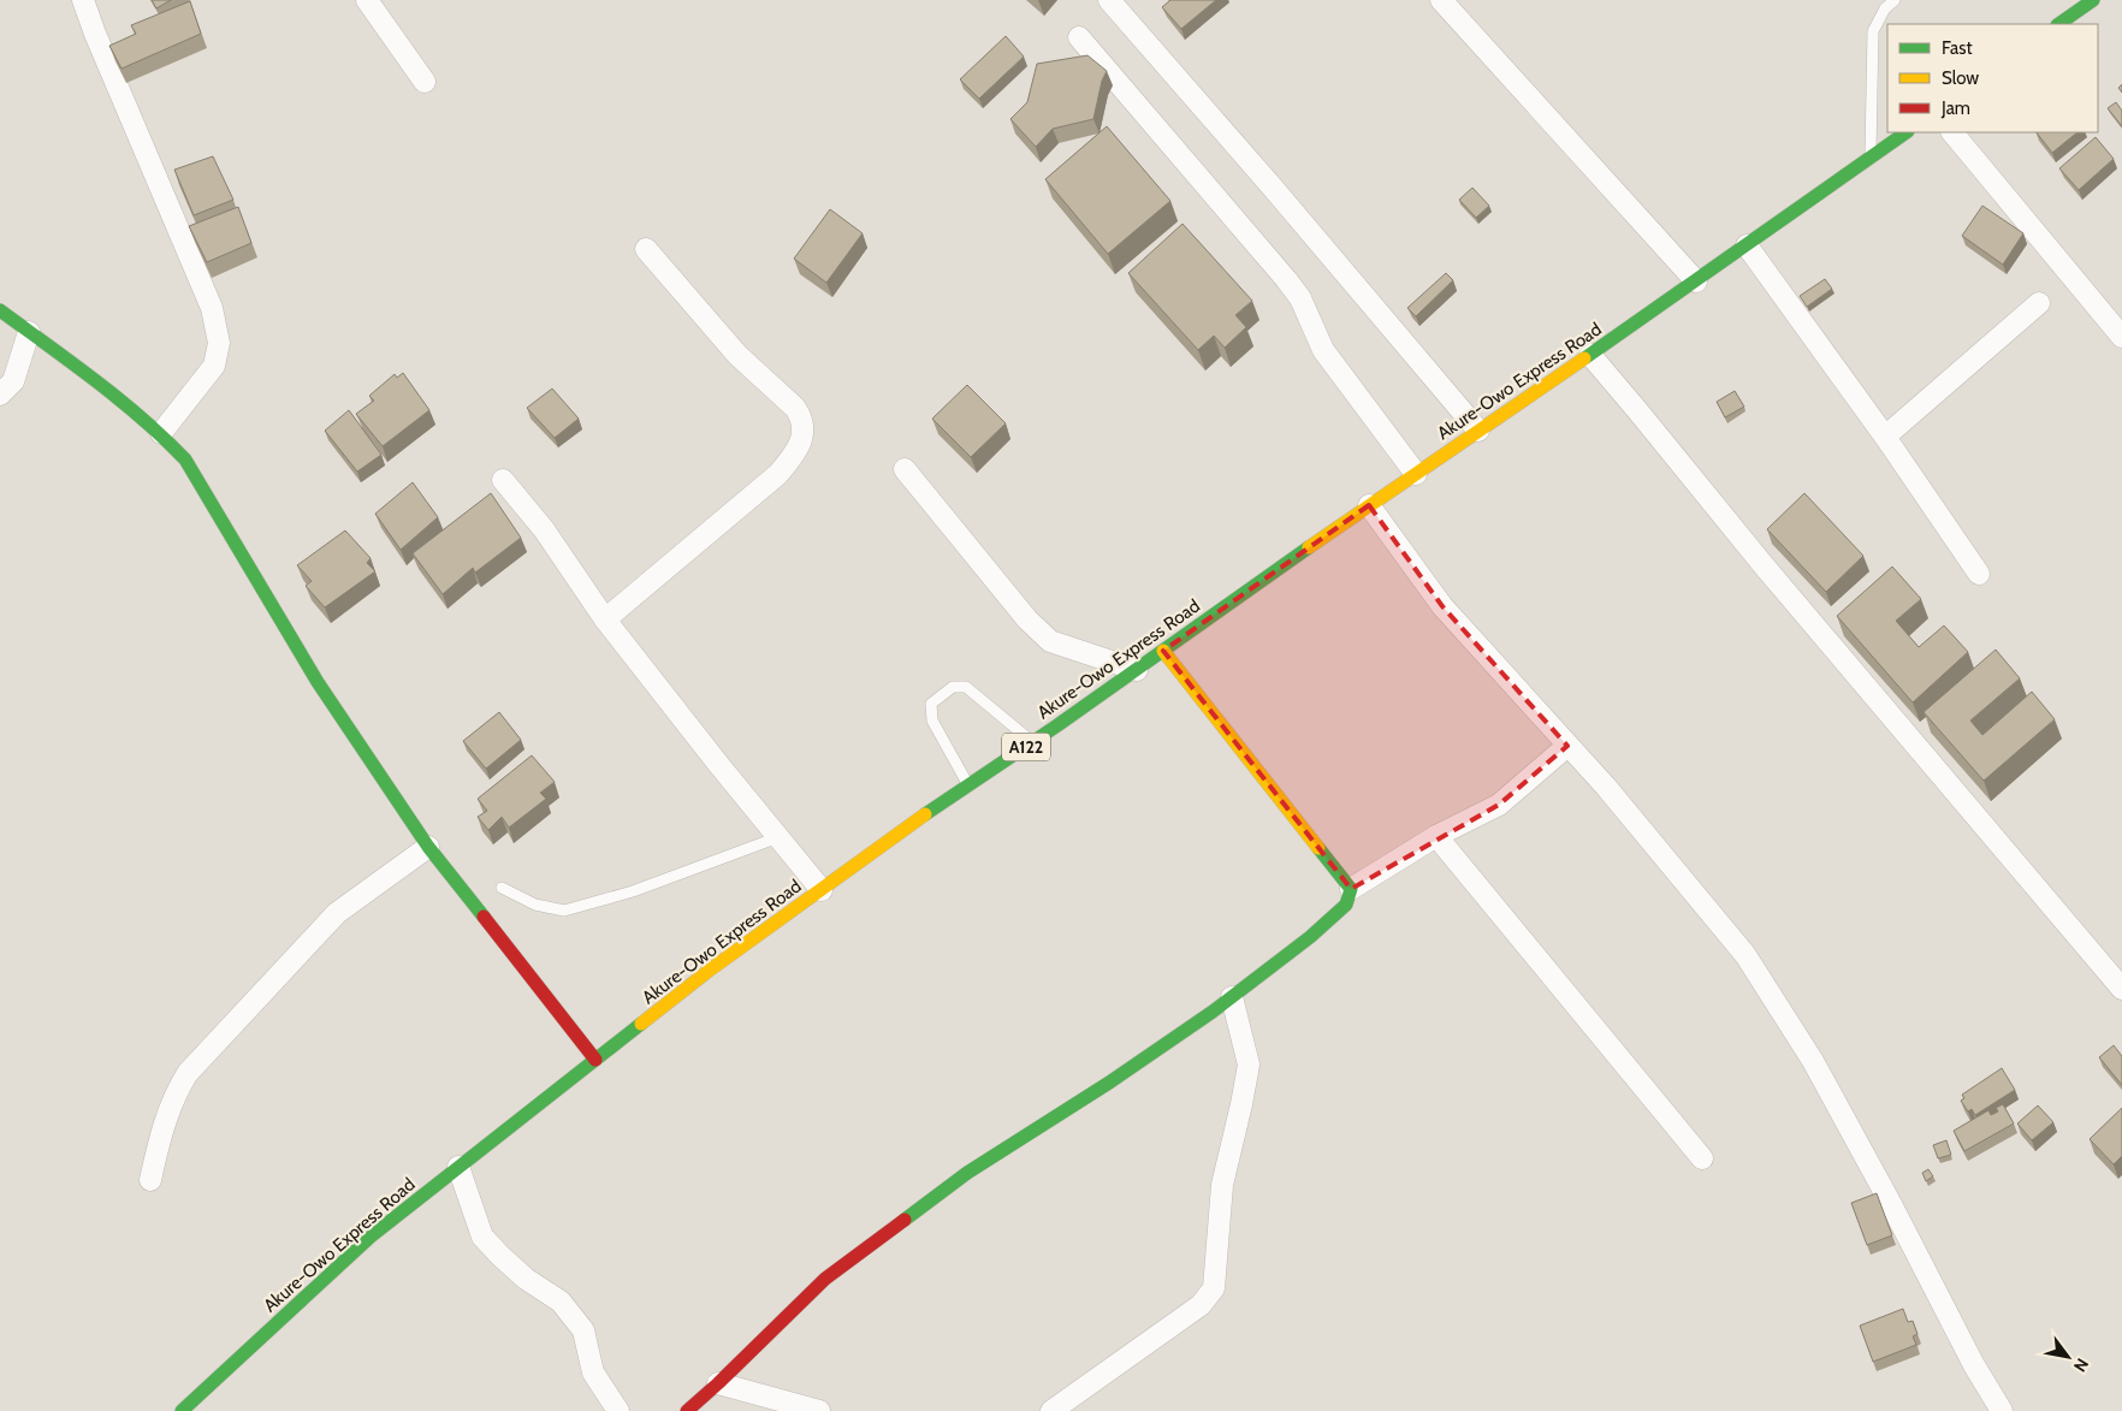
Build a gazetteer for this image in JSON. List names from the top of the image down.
{
  "streets": {
    "main road": ["Akure-Owo Express Road", "A122"]
  },
  "legend": ["Fast", "Slow", "Jam"],
  "north": "bottom right"
}
